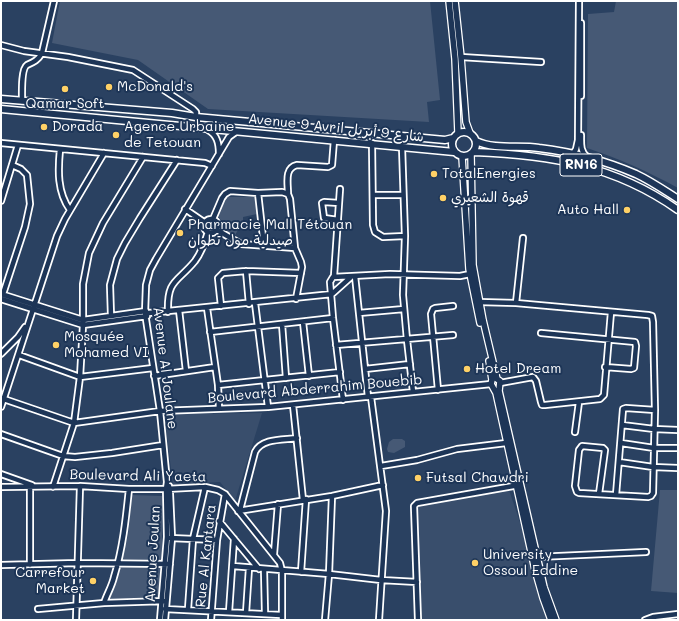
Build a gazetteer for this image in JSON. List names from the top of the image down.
{
  "streets": {
    "highway": ["Avenue 9 Avril شارع 9 أبريل", "RN16"],
    "street": [
      "Avenue Al Joulane",
      "Boulevard Abderrahim Bouebib",
      "Boulevard Ali Yaeta",
      "Avenue Joulan",
      "Rue Al Kantara"
    ]
  },
  "crossings": [
    ["Avenue 9 Avril شارع 9 أبريل", "RN16"],
    ["Avenue 9 Avril شارع 9 أبريل", "Avenue Al Joulane"],
    ["Avenue Al Joulane", "Boulevard Abderrahim Bouebib"],
    ["Avenue Al Joulane", "Boulevard Ali Yaeta"],
    ["Avenue Al Joulane", "Avenue Joulan"],
    ["Boulevard Ali Yaeta", "Avenue Joulan"],
    ["Boulevard Ali Yaeta", "Rue Al Kantara"]
  ],
  "places": [
    "McDonald's",
    "Qamar Soft",
    "Dorada",
    "Agence Urbaine de Tetouan",
    "TotalEnergies",
    "قهوة الشعيري",
    "Auto Hall",
    "Pharmacie Mall Tétouan صيدلية مول تطوان",
    "Mosquée Mohamed VI",
    "Hotel Dream",
    "Futsal Chawdri",
    "University Ossoul Eddine",
    "Carrefour Market"
  ]
}
